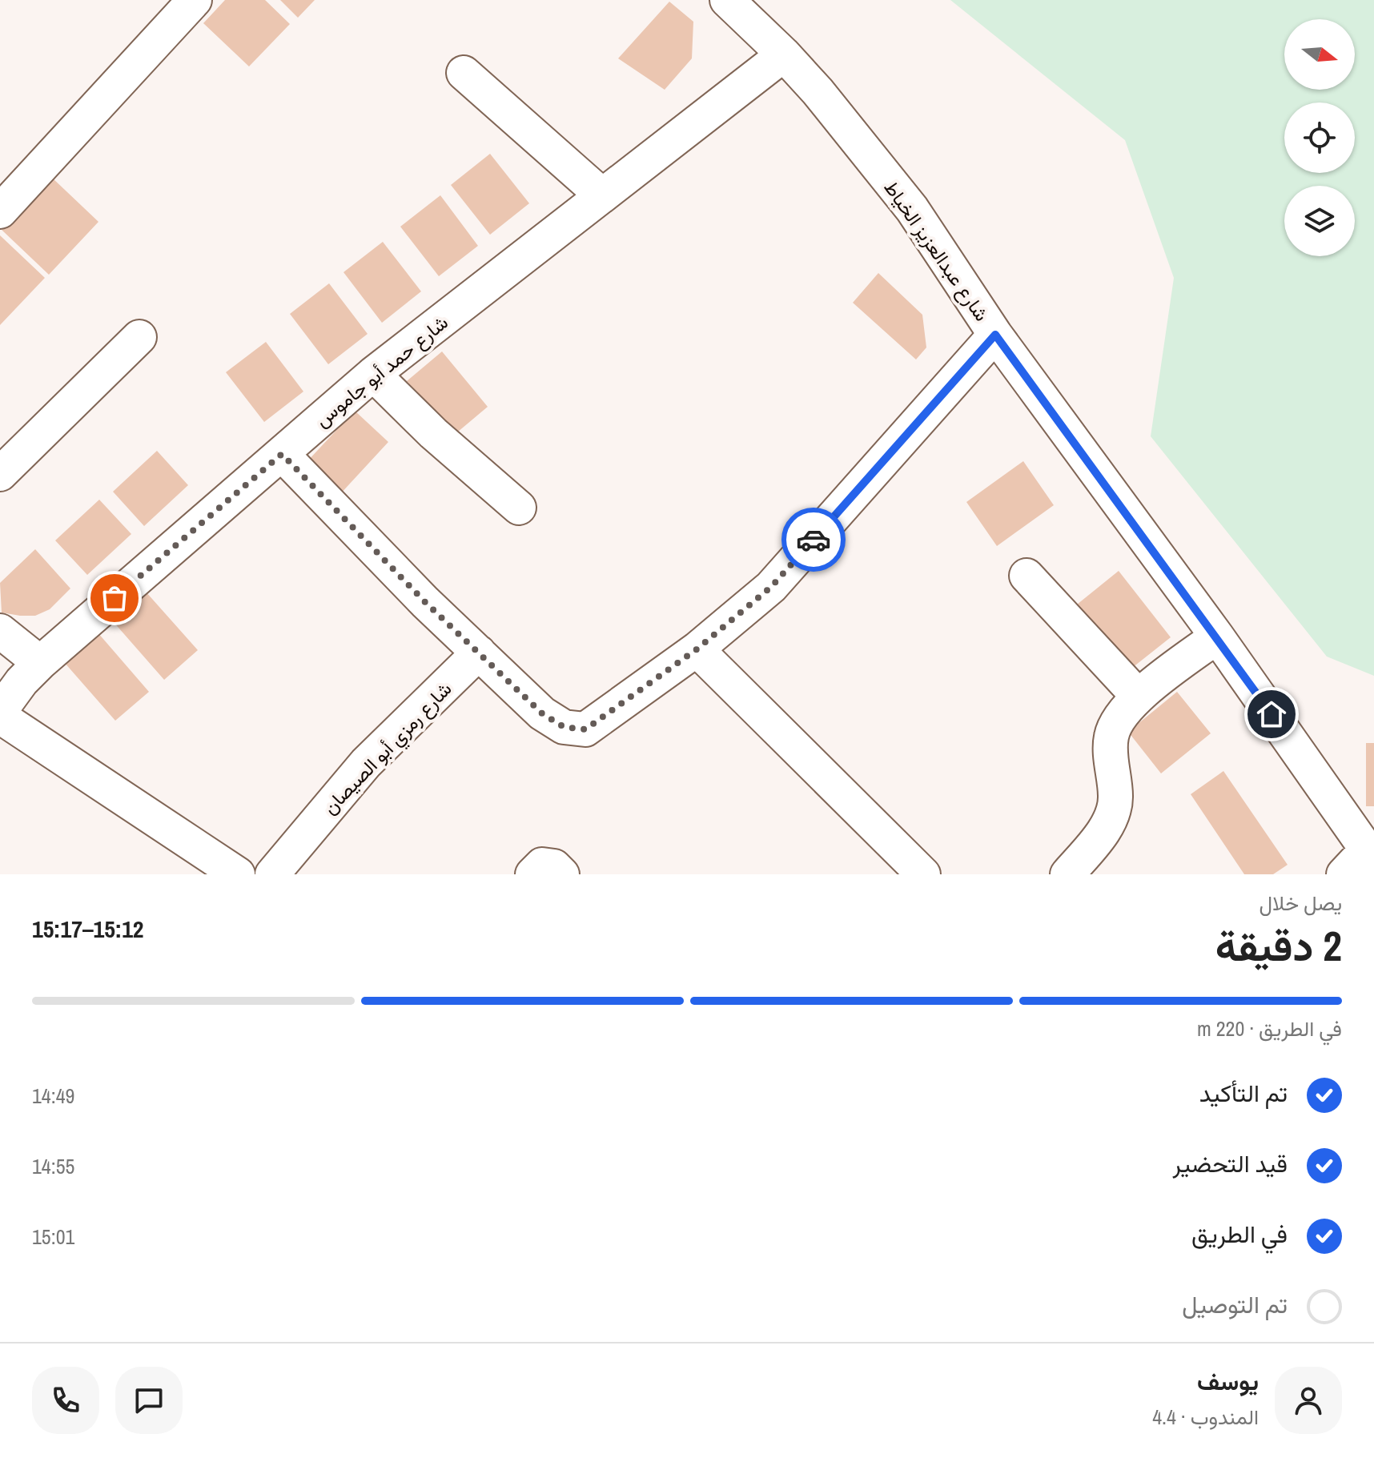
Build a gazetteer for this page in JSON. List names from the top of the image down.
{
  "streets": {
    "street": ["شارع عبدالعزيز الخياط", "شارع حمد أبو جاموس", "شارع رمزي أبو الصيصان"]
  },
  "crossings": [
    ["شارع عبدالعزيز الخياط", "شارع حمد أبو جاموس"]
  ],
  "north": "right",
  "page": {
    "heading": ["2 دقيقة", "يصل خلال", "15:12–15:17"],
    "panel": ["يوسف", "المندوب · 4.4"],
    "bar": "في الطريق · 220 m",
    "list": [
      ["تم التأكيد", "14:49"],
      ["قيد التحضير", "14:55"],
      ["في الطريق", "15:01"],
      "تم التوصيل"
    ]
  }
}
